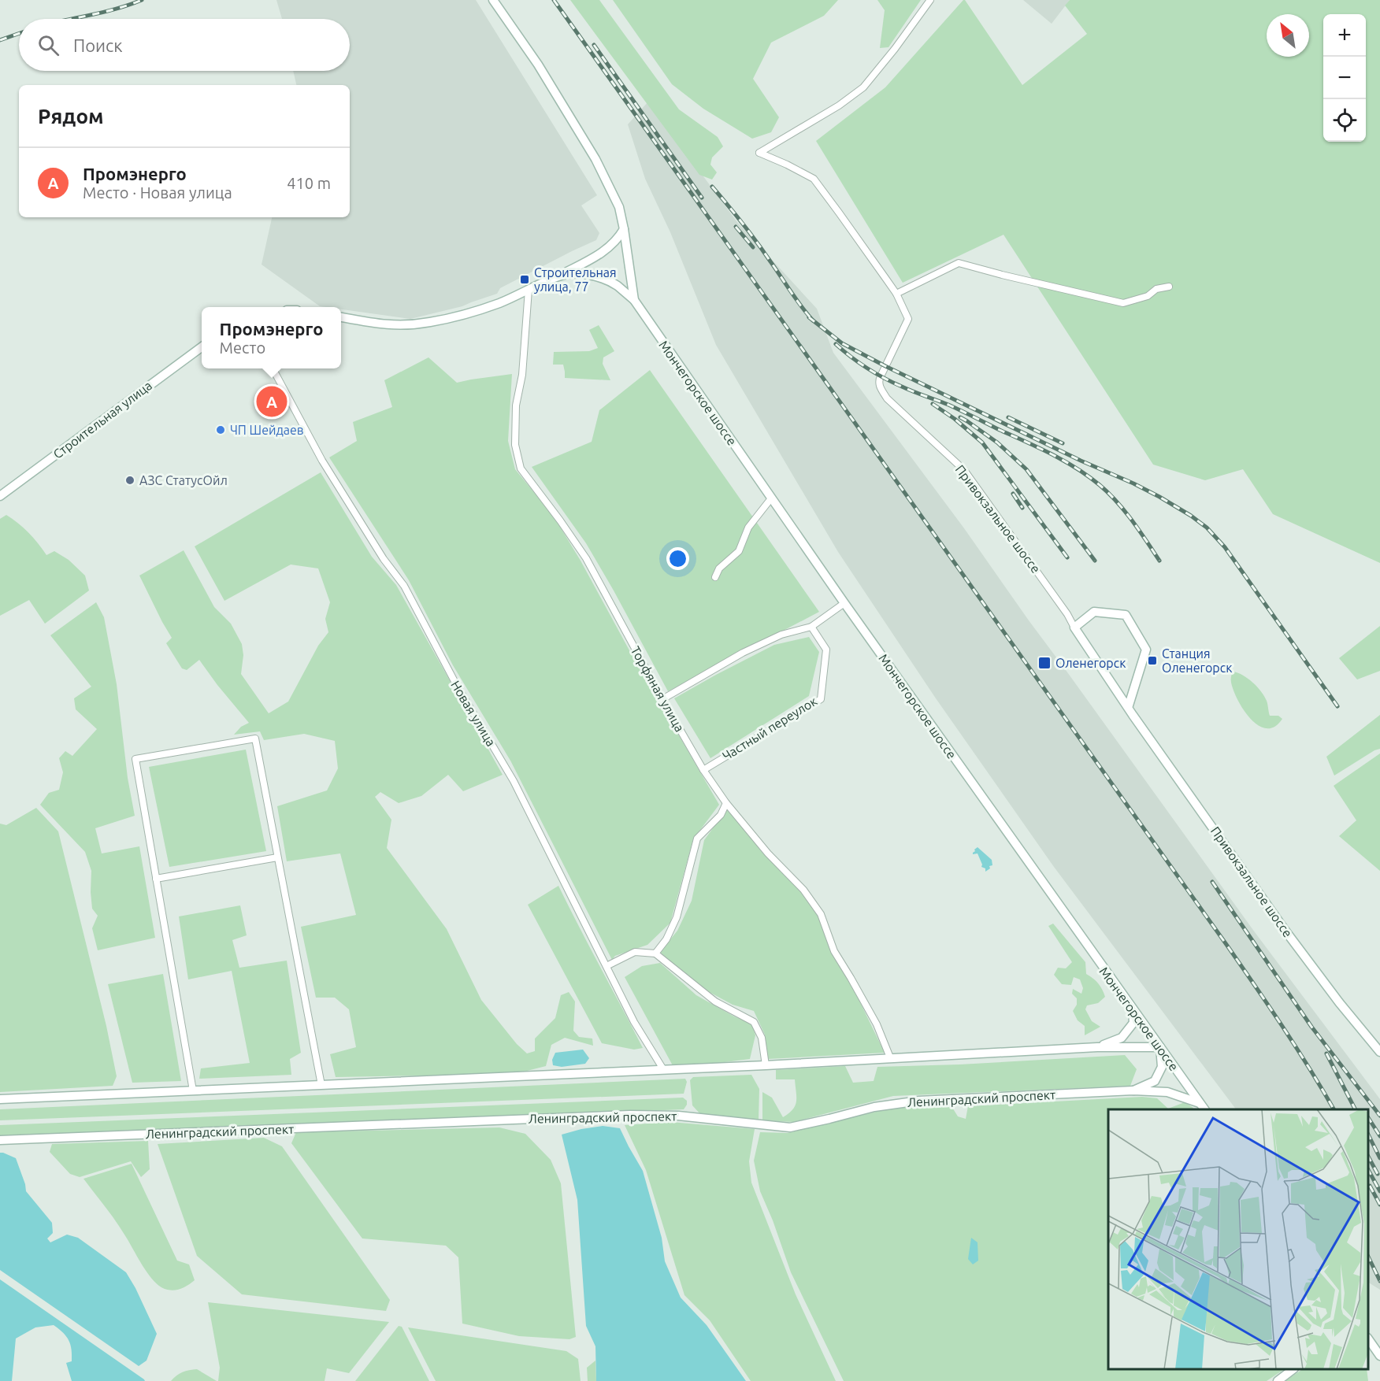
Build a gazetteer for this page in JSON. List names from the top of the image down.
{
  "streets": {
    "street": [
      "Мончегорское шоссе",
      "Строительная улица",
      "Привокзальное шоссе",
      "Торфяная улица",
      "Новая улица",
      "Частный переулок",
      "Ленинградский проспект"
    ]
  },
  "crossings": [
    ["Мончегорское шоссе", "Ленинградский проспект"],
    ["Торфяная улица", "Частный переулок"]
  ],
  "places": {
    "transit": ["Строительная улица, 77", "Станция Оленегорск", "Оленегорск"],
    "other": ["ЧП Шейдаев", "АЗС СтатусОйл"]
  },
  "north": "top left",
  "page": {
    "map_buttons": ["+", "−"],
    "search": "Поиск",
    "heading": "Рядом",
    "list": [
      {
        "mark": "A",
        "name": "Промэнерго",
        "note": "Место · Новая улица",
        "value": "410 m"
      }
    ],
    "popup": ["Промэнерго", "Место"],
    "pins": "A"
  }
}
